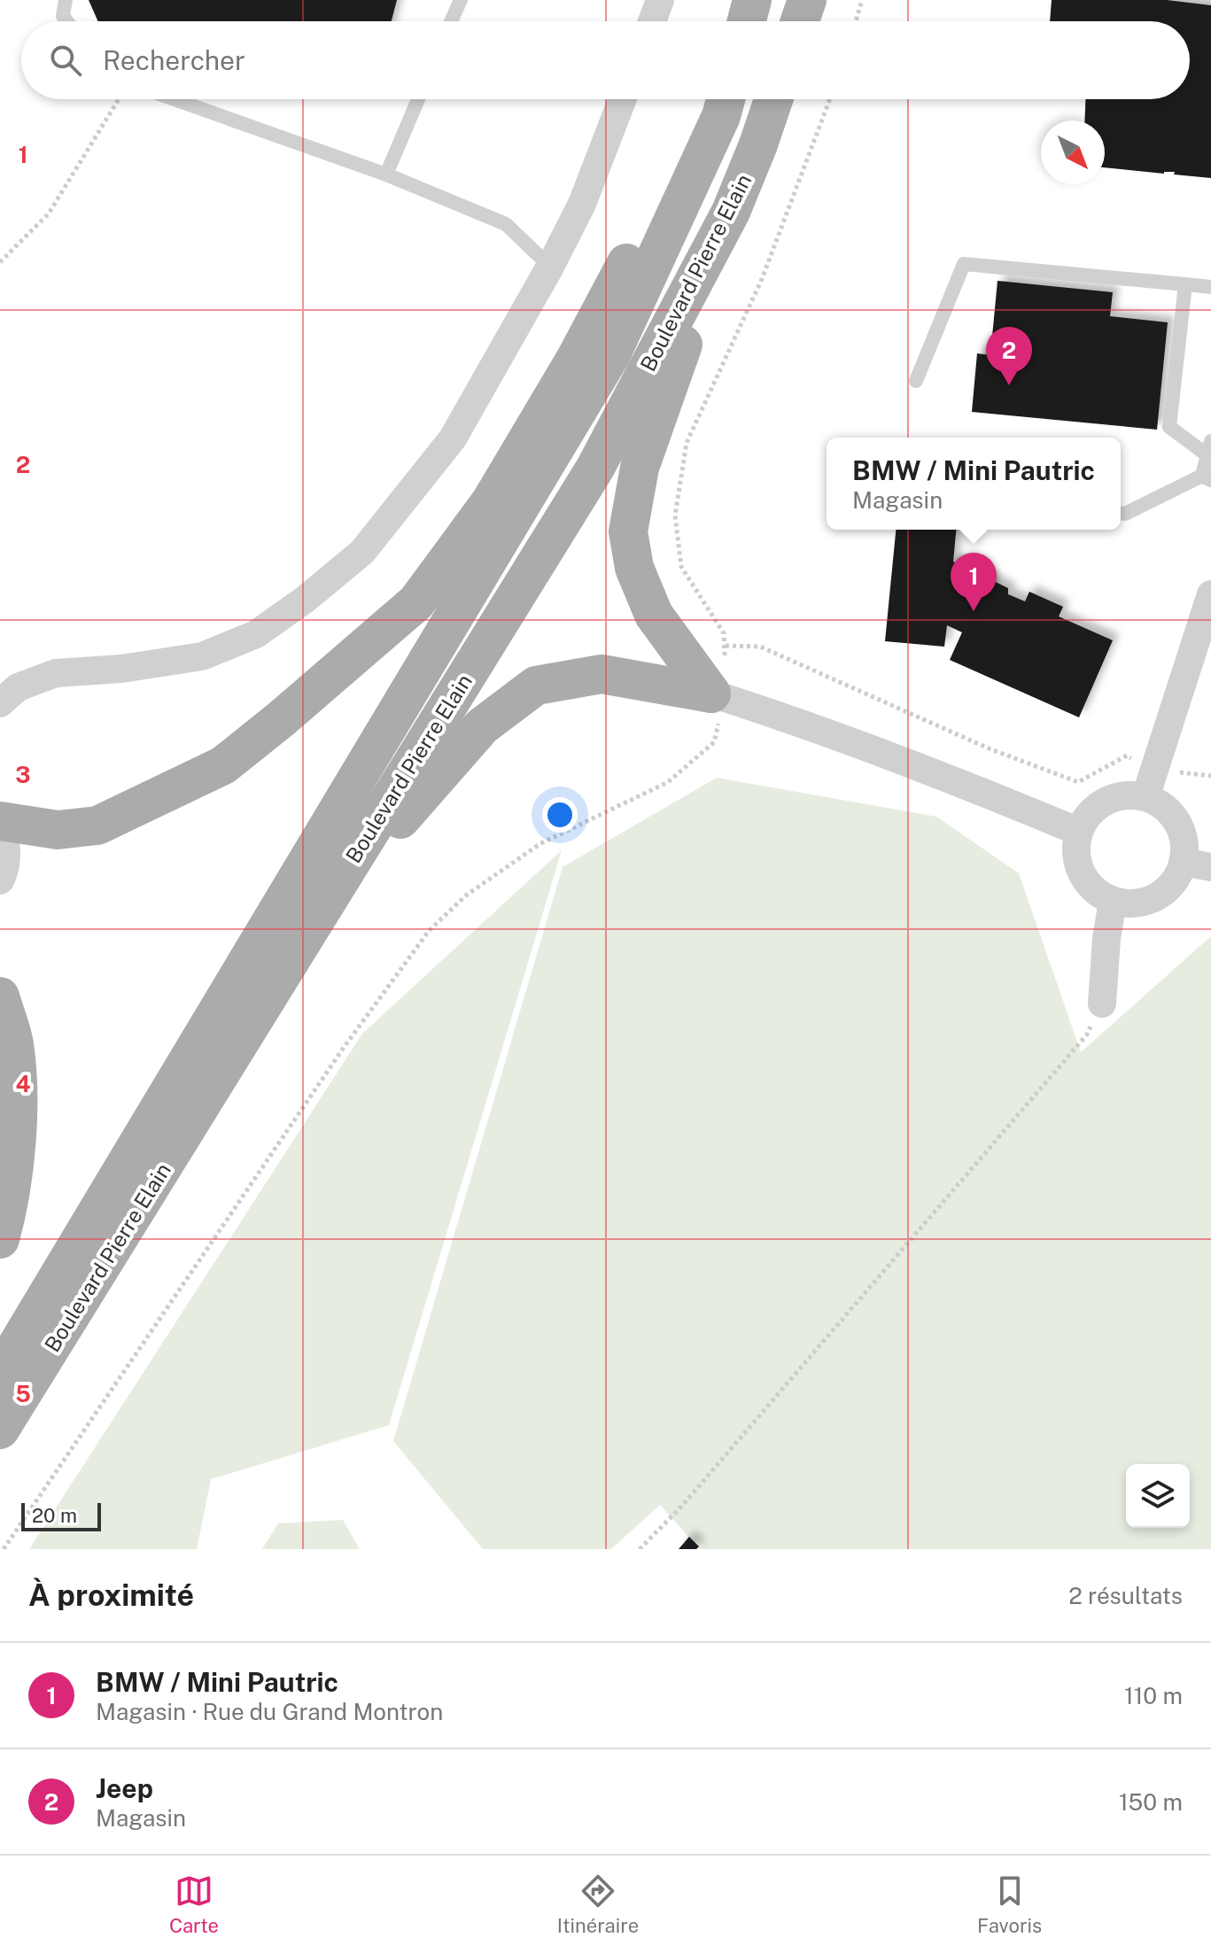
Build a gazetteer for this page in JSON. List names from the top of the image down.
{
  "streets": {
    "main road": ["Boulevard Pierre Elain"]
  },
  "scale_bar": "20 m",
  "north": "bottom right",
  "page": {
    "search": "Rechercher",
    "pins": ["2", "1"],
    "popup": ["BMW / Mini Pautric", "Magasin"],
    "scale": "20 m",
    "heading": ["À proximité", "2 résultats"],
    "list": [
      {
        "mark": "1",
        "name": "BMW / Mini Pautric",
        "note": "Magasin · Rue du Grand Montron",
        "value": "110 m"
      },
      {
        "mark": "2",
        "name": "Jeep",
        "note": "Magasin",
        "value": "150 m"
      }
    ],
    "nav": ["Carte", "Itinéraire", "Favoris"]
  },
  "grid": {
    "rows": [
      "1",
      "2",
      "3",
      "4",
      "5"
    ]
  }
}
